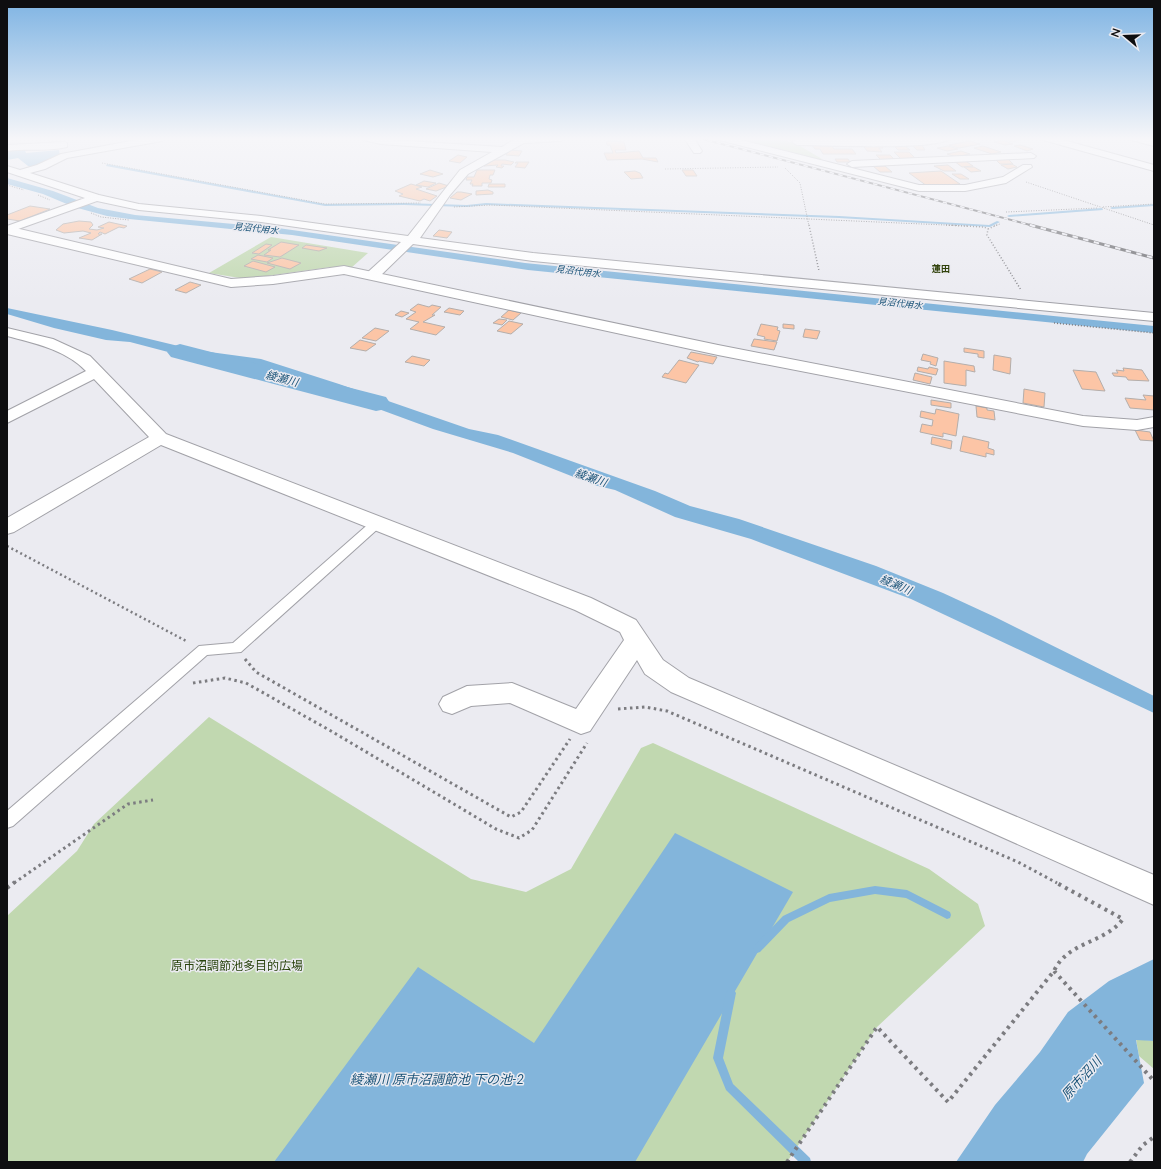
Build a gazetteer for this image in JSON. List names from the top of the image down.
{
  "districts": ["蓮田"],
  "water": [
    "見沼代用水",
    "綾瀬川",
    "原市沼川",
    "綾瀬川 原市沼調節池 下の池-2"
  ],
  "parks": ["原市沼調節池多目的広場"],
  "north": "left"
}
